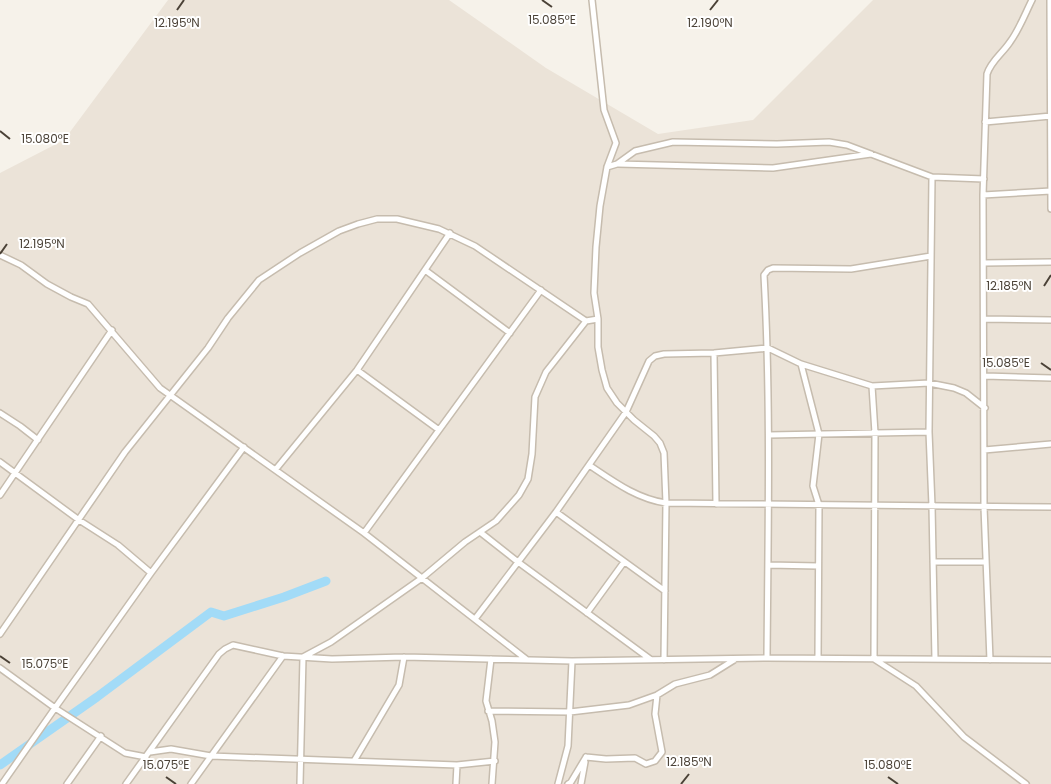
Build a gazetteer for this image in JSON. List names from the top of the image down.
{
  "coordinates": [
    "15.085°E",
    "12.190°N",
    "12.195°N",
    "15.080°E",
    "12.185°N",
    "15.075°E"
  ]
}
